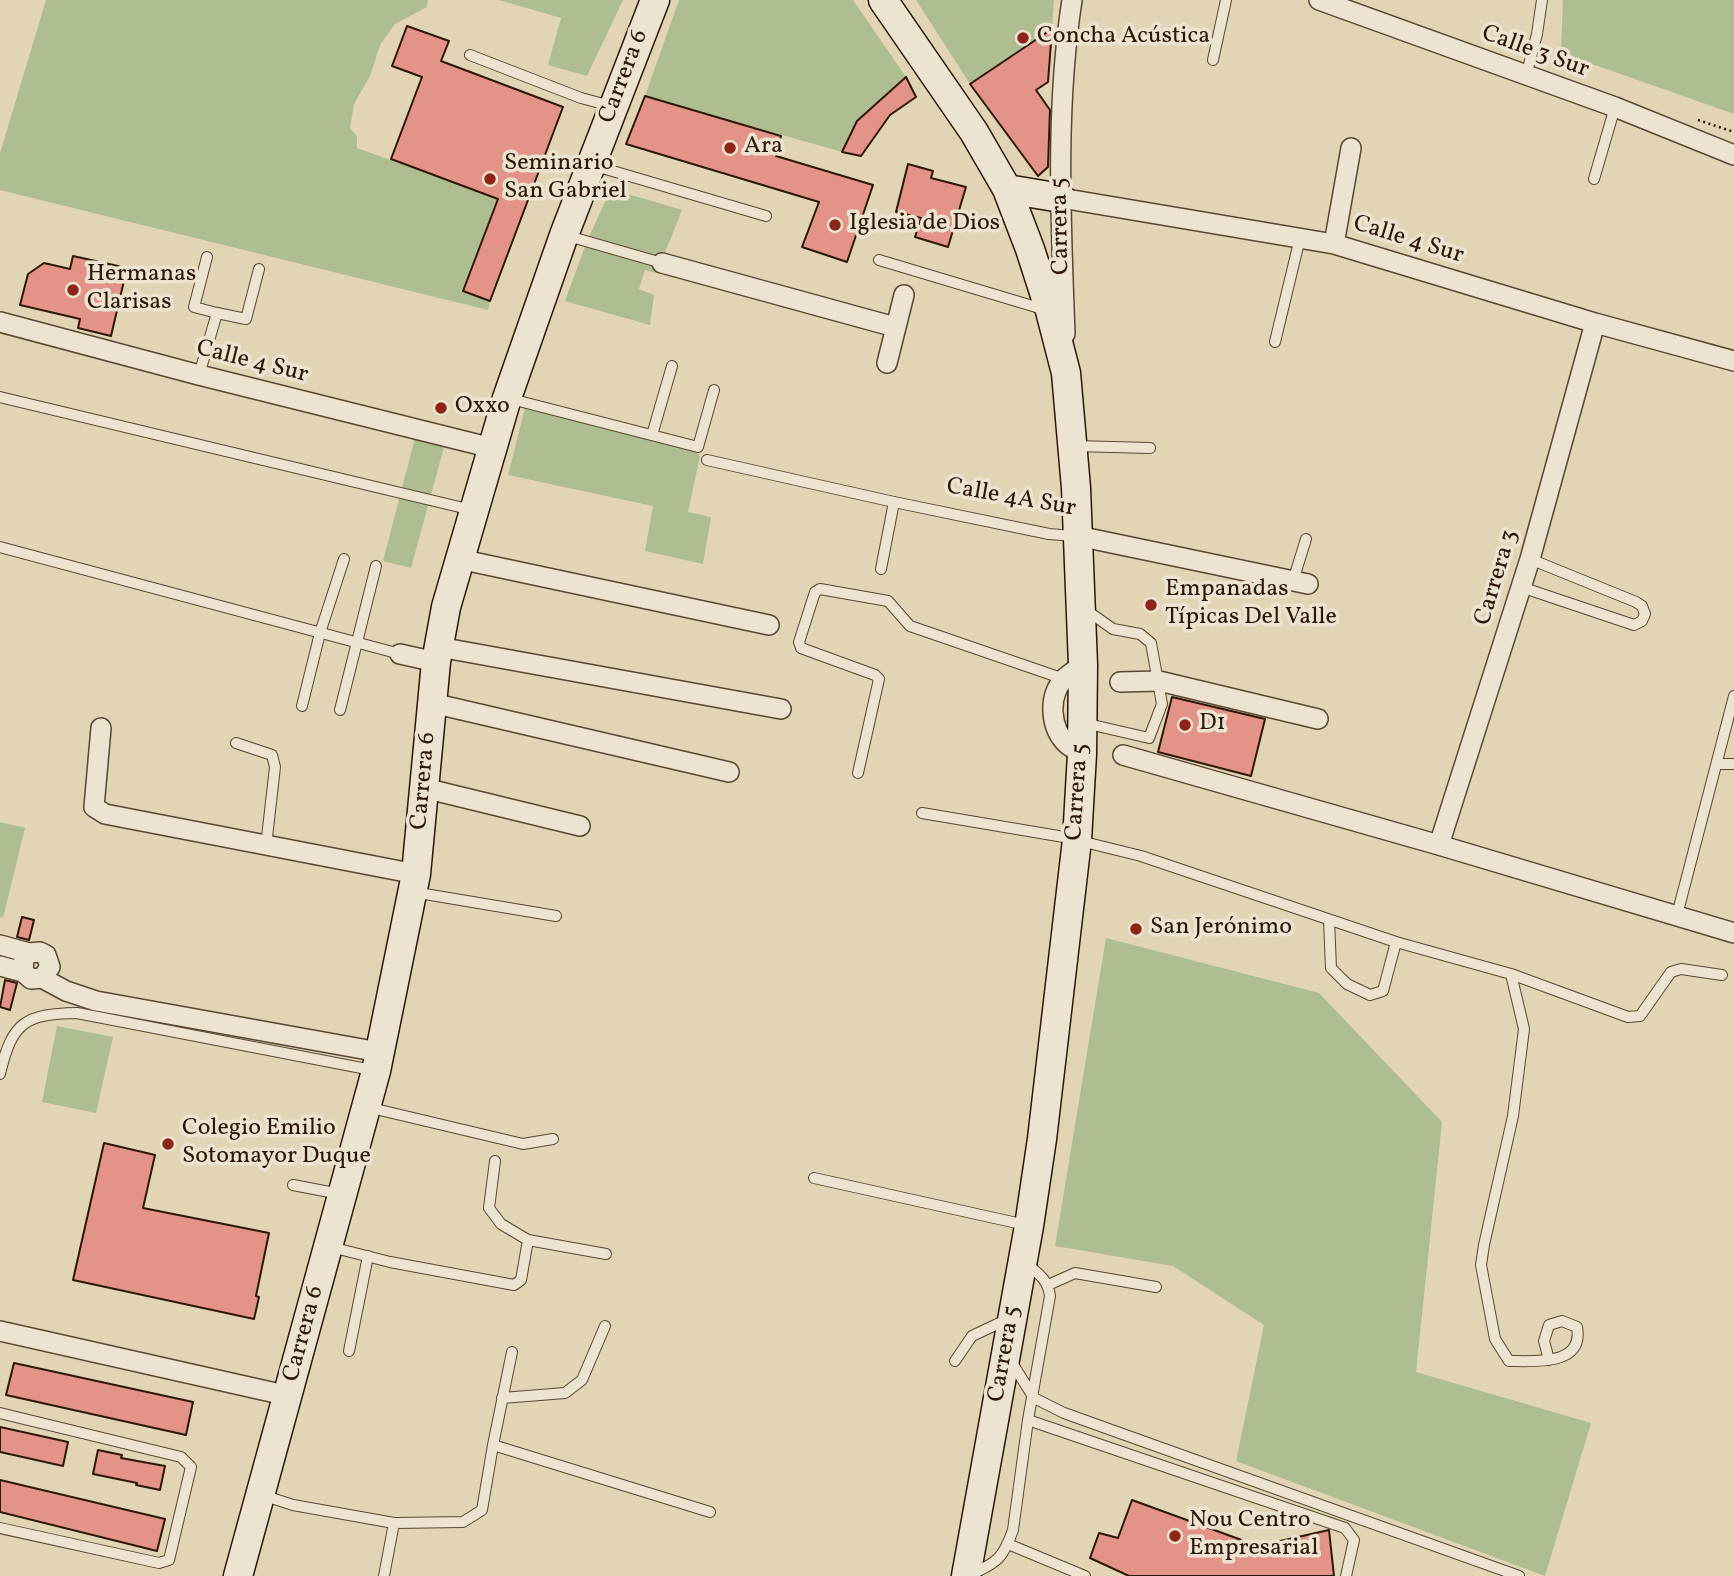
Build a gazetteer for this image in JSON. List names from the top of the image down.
{
  "streets": {
    "main road": ["Carrera 6", "Carrera 5"],
    "street": [
      "Calle 3 Sur",
      "Calle 4 Sur",
      "Calle 4A Sur",
      "Carrera 3"
    ]
  },
  "crossings": [
    ["Carrera 6", "Calle 4 Sur"],
    ["Carrera 5", "Calle 4 Sur"],
    ["Carrera 5", "Calle 4A Sur"],
    ["Calle 4 Sur", "Carrera 3"]
  ],
  "places": [
    "Concha Acústica",
    "Ara",
    "Seminario San Gabriel",
    "Iglesia de Dios",
    "Hermanas Clarisas",
    "Oxxo",
    "Empanadas Típicas Del Valle",
    "D1",
    "San Jerónimo",
    "Colegio Emilio Sotomayor Duque",
    "Nou Centro Empresarial"
  ]
}
